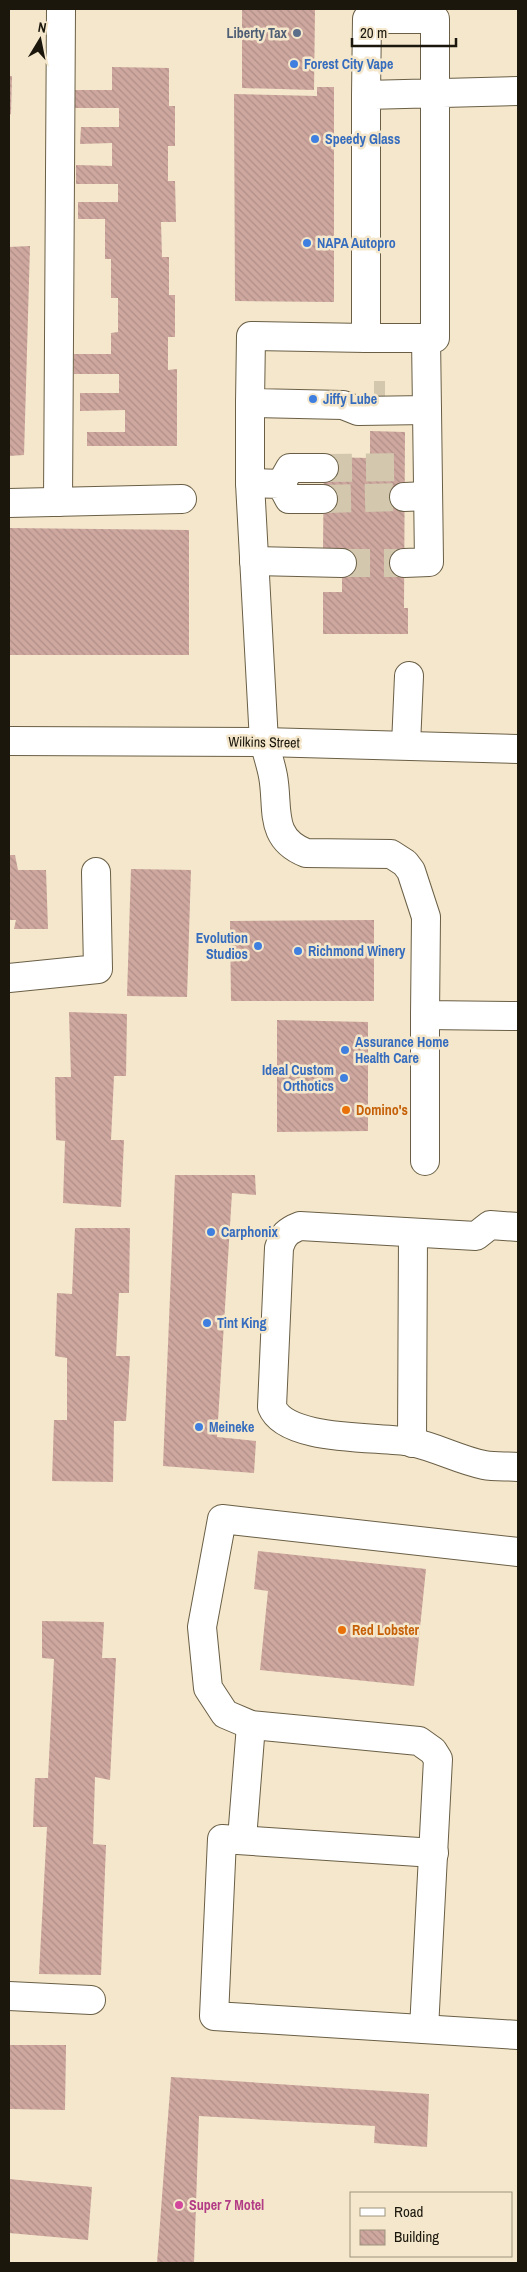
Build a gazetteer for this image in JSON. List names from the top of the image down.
{
  "streets": {
    "street": ["Wilkins Street"]
  },
  "places": [
    "Liberty Tax",
    "Forest City Vape",
    "Speedy Glass",
    "NAPA Autopro",
    "Jiffy Lube",
    "Evolution Studios",
    "Richmond Winery",
    "Assurance Home Health Care",
    "Ideal Custom Orthotics",
    "Domino's",
    "Carphonix",
    "Tint King",
    "Meineke",
    "Red Lobster",
    "Super 7 Motel"
  ],
  "legend": ["Road", "Building"],
  "scale_bar": "20 m",
  "north": "top"
}
